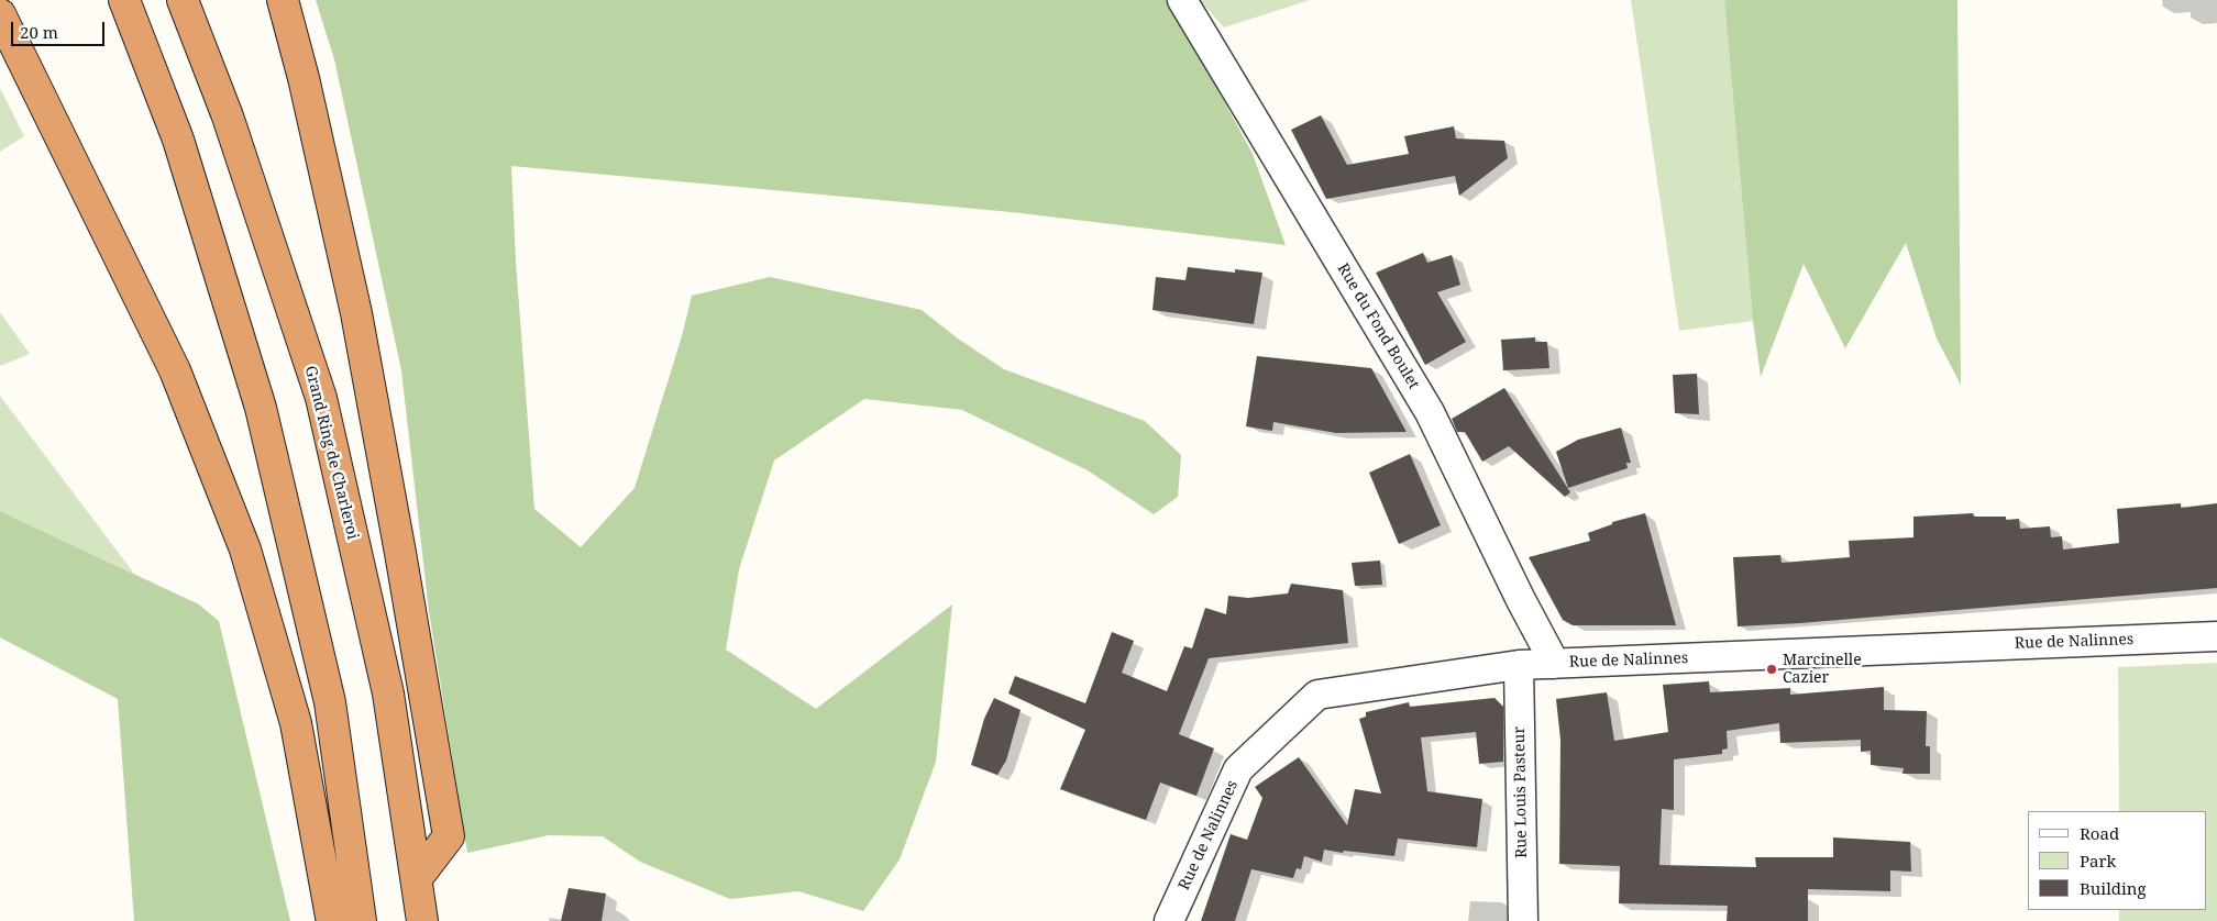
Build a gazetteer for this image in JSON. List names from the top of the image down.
{
  "streets": {
    "highway": ["Grand Ring de Charleroi"],
    "street": ["Rue du Fond Boulet", "Rue de Nalinnes", "Rue Louis Pasteur"]
  },
  "crossings": [
    ["Rue du Fond Boulet", "Rue de Nalinnes"],
    ["Rue de Nalinnes", "Rue Louis Pasteur"]
  ],
  "places": ["Marcinelle Cazier"],
  "legend": ["Road", "Park", "Building"],
  "scale_bar": "20 m"
}
